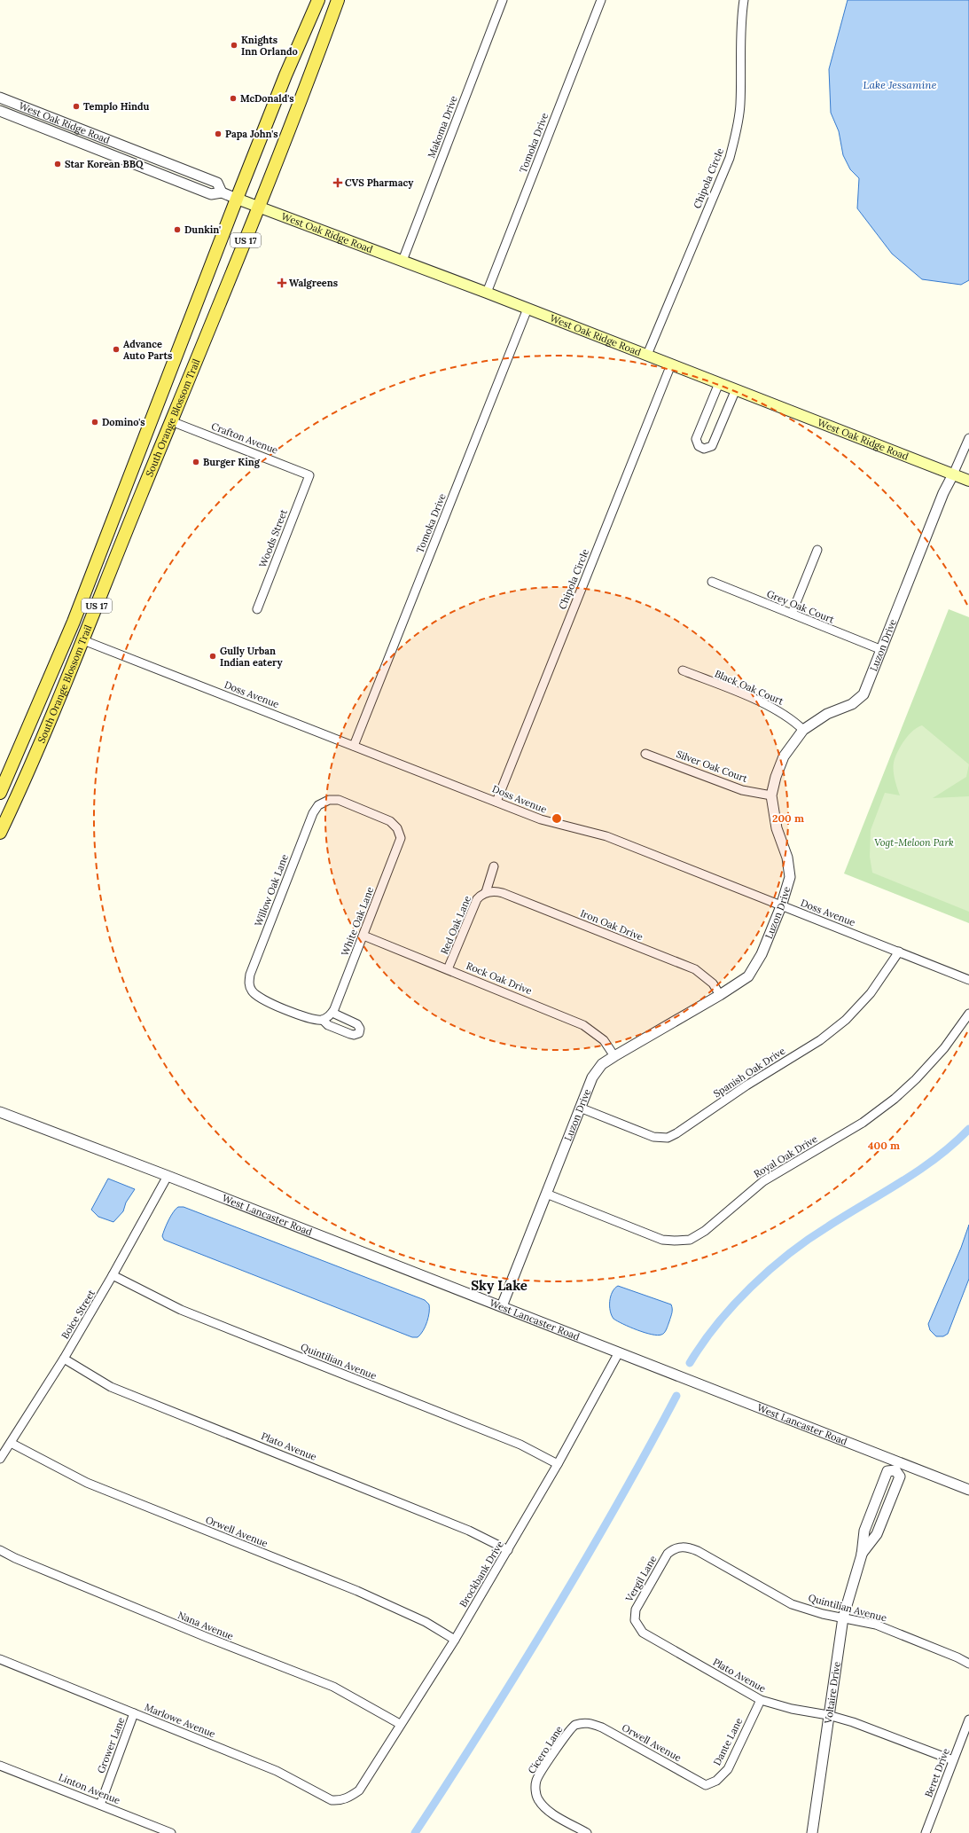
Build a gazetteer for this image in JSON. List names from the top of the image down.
{
  "streets": {
    "main road": ["West Oak Ridge Road", "US 17", "South Orange Blossom Trail"],
    "street": [
      "Makoma Drive",
      "Tomoka Drive",
      "Chipola Circle",
      "Crafton Avenue",
      "Woods Street",
      "Grey Oak Court",
      "Luzon Drive",
      "Black Oak Court",
      "Doss Avenue",
      "Silver Oak Court",
      "Willow Oak Lane",
      "White Oak Lane",
      "Red Oak Lane",
      "Iron Oak Drive",
      "Rock Oak Drive",
      "Spanish Oak Drive",
      "Royal Oak Drive",
      "West Lancaster Road",
      "Boice Street",
      "Quintilian Avenue",
      "Plato Avenue",
      "Orwell Avenue",
      "Brockbank Drive",
      "Vergil Lane",
      "Nana Avenue",
      "Voltaire Drive",
      "Marlowe Avenue",
      "Dante Lane",
      "Grower Lane",
      "Cicero Lane",
      "Beret Drive",
      "Linton Avenue"
    ]
  },
  "crossings": [
    ["West Oak Ridge Road", "Makoma Drive"],
    ["West Oak Ridge Road", "Tomoka Drive"],
    ["West Oak Ridge Road", "Chipola Circle"],
    ["West Oak Ridge Road", "South Orange Blossom Trail"],
    ["West Oak Ridge Road", "Luzon Drive"],
    ["Tomoka Drive", "Doss Avenue"],
    ["Chipola Circle", "Doss Avenue"],
    ["South Orange Blossom Trail", "Crafton Avenue"],
    ["South Orange Blossom Trail", "Doss Avenue"],
    ["Crafton Avenue", "Woods Street"],
    ["Grey Oak Court", "Luzon Drive"],
    ["Luzon Drive", "Black Oak Court"],
    ["Luzon Drive", "Doss Avenue"],
    ["Luzon Drive", "Silver Oak Court"],
    ["Luzon Drive", "Iron Oak Drive"],
    ["Luzon Drive", "Rock Oak Drive"],
    ["Luzon Drive", "Spanish Oak Drive"],
    ["Luzon Drive", "Royal Oak Drive"],
    ["Luzon Drive", "West Lancaster Road"],
    ["Doss Avenue", "Spanish Oak Drive"],
    ["Willow Oak Lane", "White Oak Lane"],
    ["White Oak Lane", "Rock Oak Drive"],
    ["Red Oak Lane", "Iron Oak Drive"],
    ["Red Oak Lane", "Rock Oak Drive"],
    ["West Lancaster Road", "Boice Street"],
    ["West Lancaster Road", "Brockbank Drive"],
    ["West Lancaster Road", "Voltaire Drive"],
    ["Boice Street", "Quintilian Avenue"],
    ["Boice Street", "Plato Avenue"],
    ["Boice Street", "Orwell Avenue"],
    ["Quintilian Avenue", "Brockbank Drive"],
    ["Quintilian Avenue", "Vergil Lane"],
    ["Quintilian Avenue", "Voltaire Drive"],
    ["Plato Avenue", "Brockbank Drive"],
    ["Plato Avenue", "Vergil Lane"],
    ["Plato Avenue", "Voltaire Drive"],
    ["Plato Avenue", "Dante Lane"],
    ["Plato Avenue", "Beret Drive"],
    ["Orwell Avenue", "Brockbank Drive"],
    ["Orwell Avenue", "Dante Lane"],
    ["Orwell Avenue", "Cicero Lane"],
    ["Brockbank Drive", "Nana Avenue"],
    ["Brockbank Drive", "Marlowe Avenue"],
    ["Marlowe Avenue", "Grower Lane"],
    ["Grower Lane", "Linton Avenue"]
  ],
  "districts": ["Sky Lake"],
  "water": ["Lake Jessamine"],
  "parks": ["Vogt-Meloon Park"],
  "places": {
    "other": [
      "Knights Inn Orlando",
      "McDonald's",
      "Templo Hindu",
      "Papa John's",
      "Star Korean BBQ",
      "Dunkin'",
      "Advance Auto Parts",
      "Domino's",
      "Burger King",
      "Gully Urban Indian eatery"
    ],
    "health": ["CVS Pharmacy", "Walgreens"]
  },
  "rings": ["200 m", "400 m"]
}
